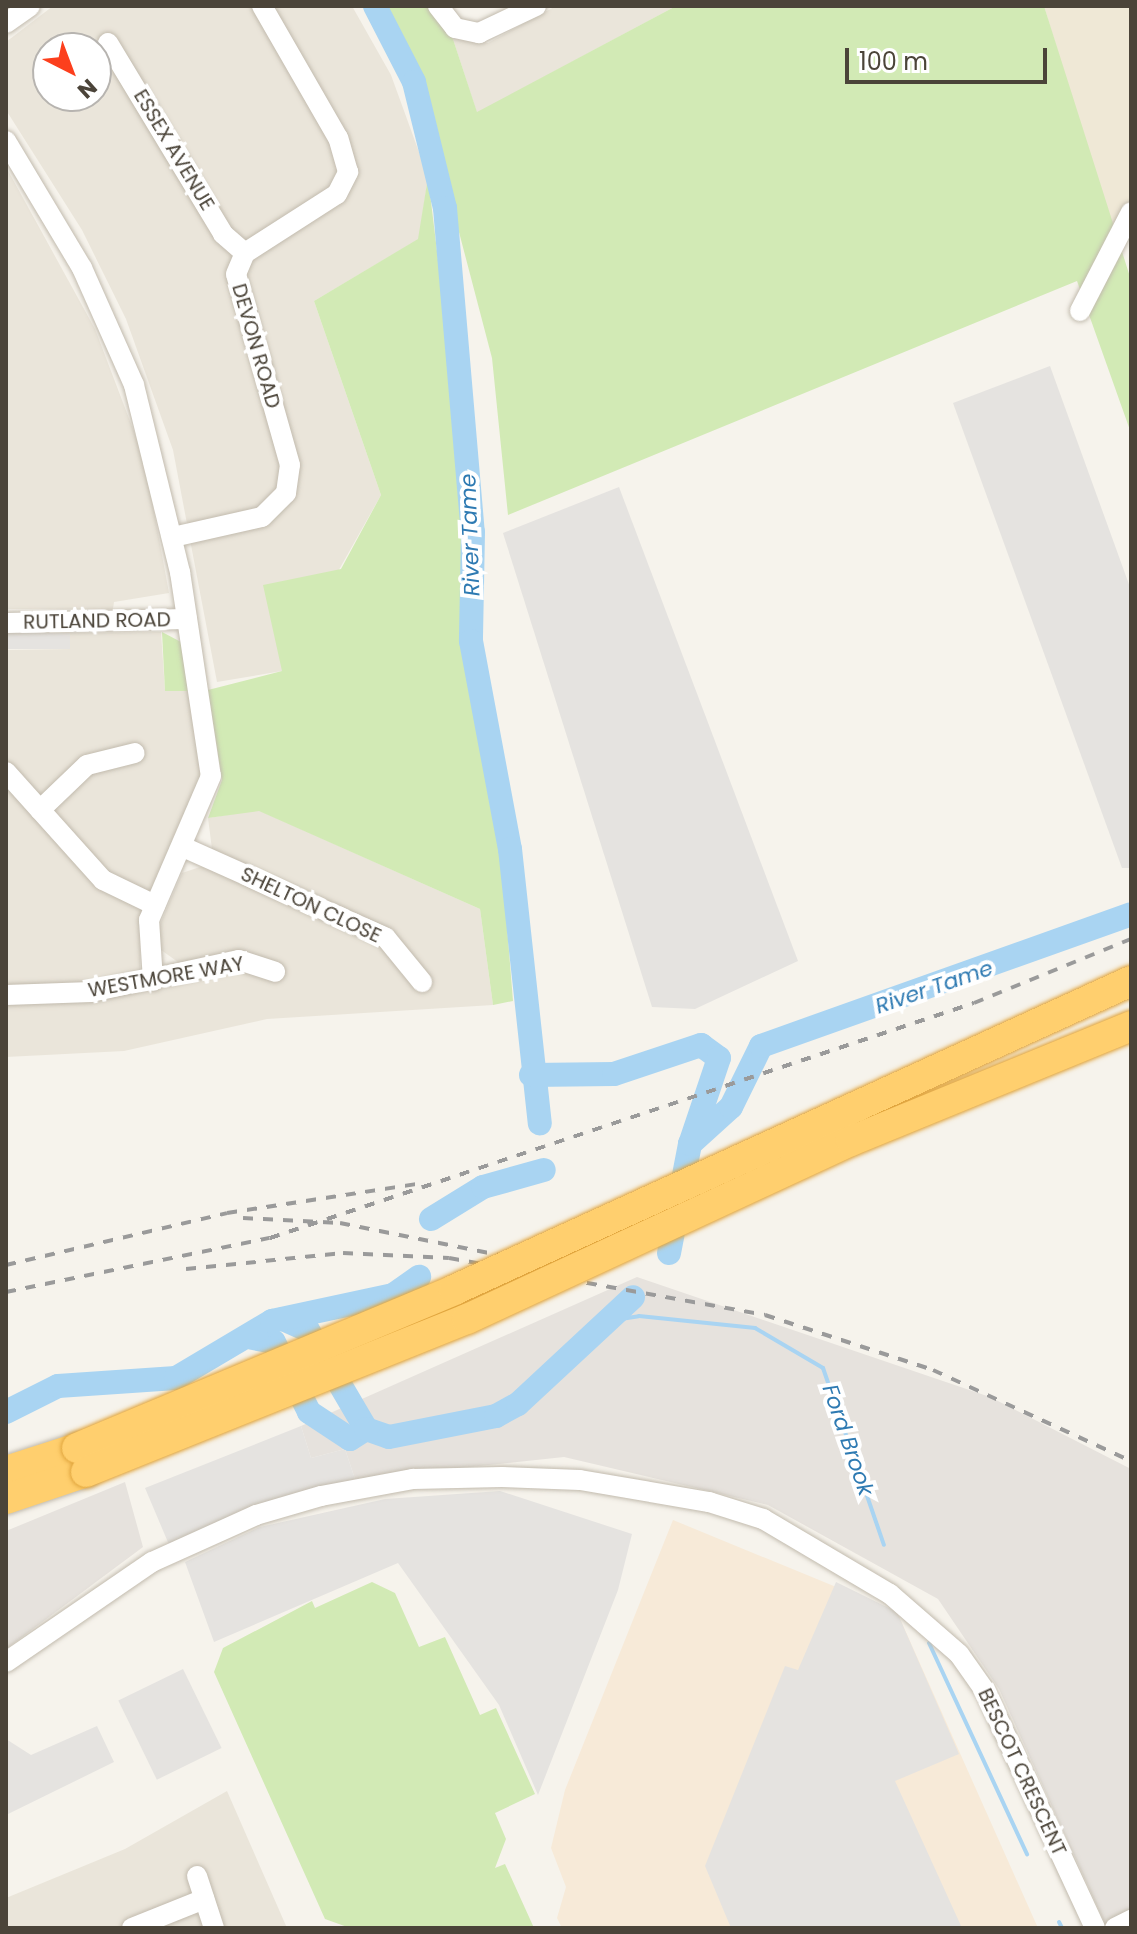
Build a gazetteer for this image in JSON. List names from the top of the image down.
{
  "streets": {
    "street": [
      "ESSEX AVENUE",
      "DEVON ROAD",
      "RUTLAND ROAD",
      "SHELTON CLOSE",
      "WESTMORE WAY",
      "BESCOT CRESCENT"
    ]
  },
  "crossings": [
    ["ESSEX AVENUE", "DEVON ROAD"]
  ],
  "water": ["River Tame", "Ford Brook"],
  "scale_bar": "100 m",
  "north": "bottom right"
}
